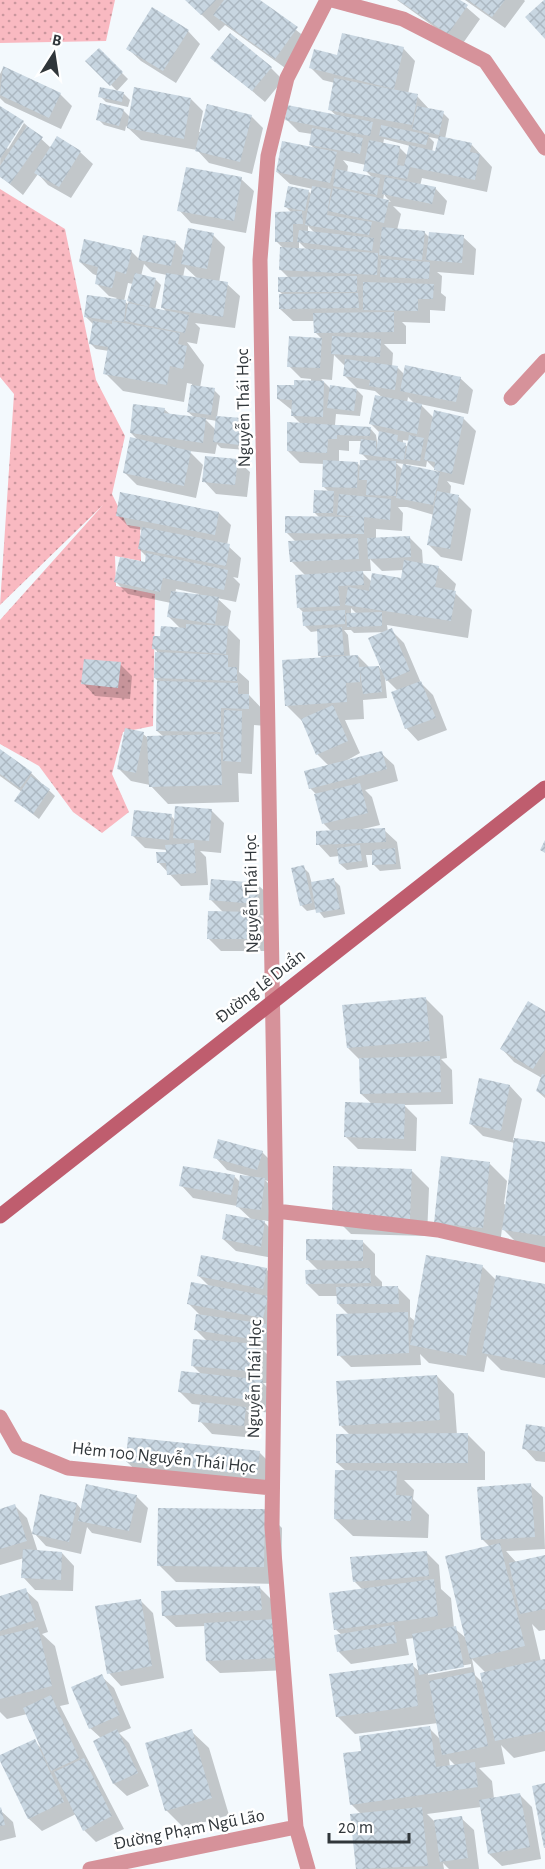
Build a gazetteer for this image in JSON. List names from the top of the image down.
{
  "streets": {
    "street": [
      "Nguyễn Thái Học",
      "Đường Lê Duẩn",
      "Hẻm 100 Nguyễn Thái Học",
      "Đường Phạm Ngũ Lão"
    ]
  },
  "crossings": [
    ["Nguyễn Thái Học", "Đường Lê Duẩn"],
    ["Nguyễn Thái Học", "Hẻm 100 Nguyễn Thái Học"],
    ["Nguyễn Thái Học", "Đường Phạm Ngũ Lão"]
  ],
  "scale_bar": "20 m",
  "north": "top"
}
